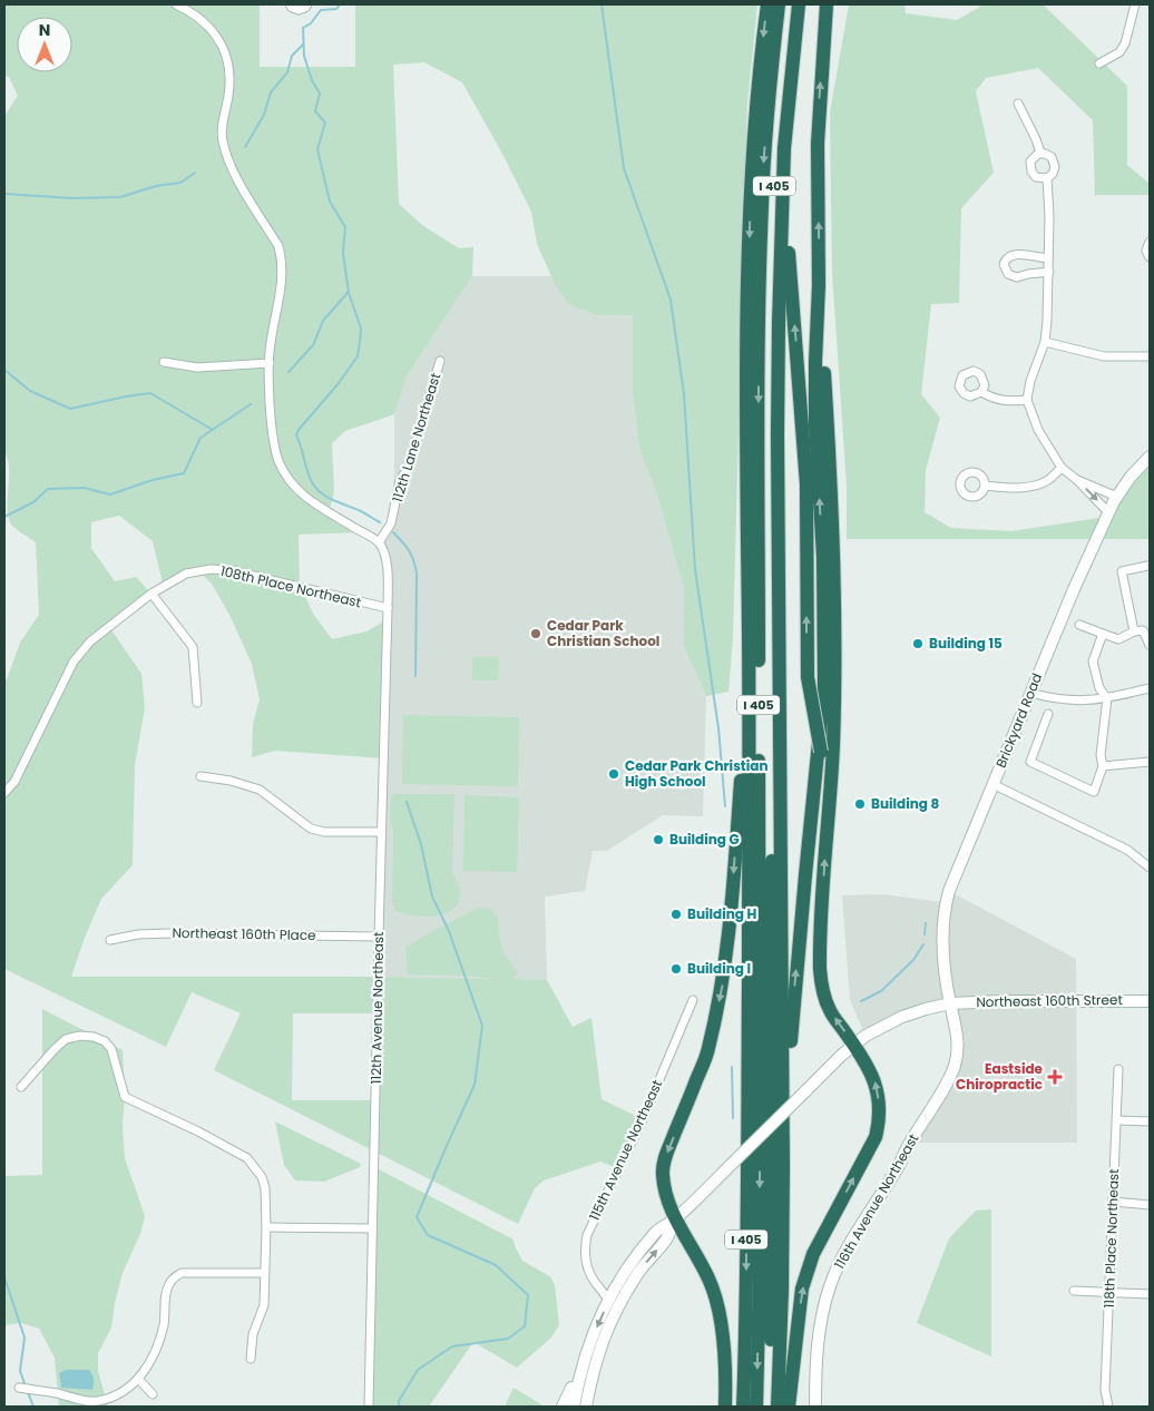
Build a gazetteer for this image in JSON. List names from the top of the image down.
{
  "streets": {
    "highway": ["I 405"],
    "main road": ["Brickyard Road", "Northeast 160th Street", "116th Avenue Northeast"],
    "street": [
      "112th Lane Northeast",
      "108th Place Northeast",
      "Northeast 160th Place",
      "112th Avenue Northeast",
      "115th Avenue Northeast",
      "118th Place Northeast"
    ]
  },
  "crossings": [
    ["112th Lane Northeast", "112th Avenue Northeast"],
    ["108th Place Northeast", "112th Avenue Northeast"],
    ["Brickyard Road", "Northeast 160th Street"],
    ["Brickyard Road", "116th Avenue Northeast"],
    ["Northeast 160th Place", "112th Avenue Northeast"],
    ["Northeast 160th Street", "116th Avenue Northeast"]
  ],
  "places": {
    "other": [
      "Cedar Park Christian School",
      "Building 15",
      "Cedar Park Christian High School",
      "Building 8",
      "Building G",
      "Building H",
      "Building I"
    ],
    "health": ["Eastside Chiropractic"]
  },
  "north": "top"
}
